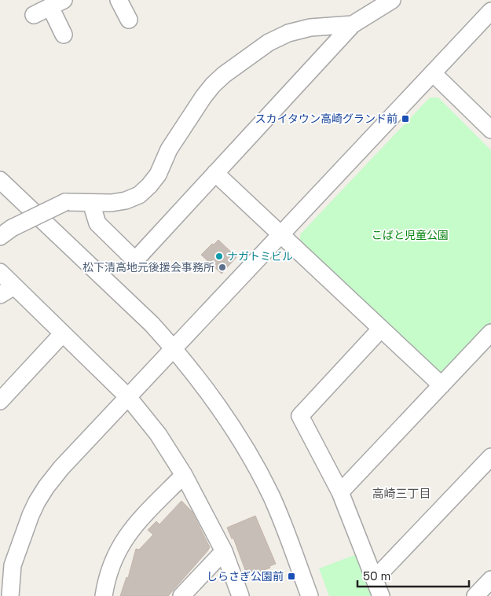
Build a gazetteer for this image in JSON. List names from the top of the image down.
{
  "districts": ["高崎三丁目"],
  "parks": ["こばと児童公園"],
  "places": {
    "transit": ["スカイタウン高崎グランド前", "しらさぎ公園前"],
    "other": ["ナガトミビル", "松下清高地元後援会事務所"]
  },
  "scale_bar": "50 m"
}
